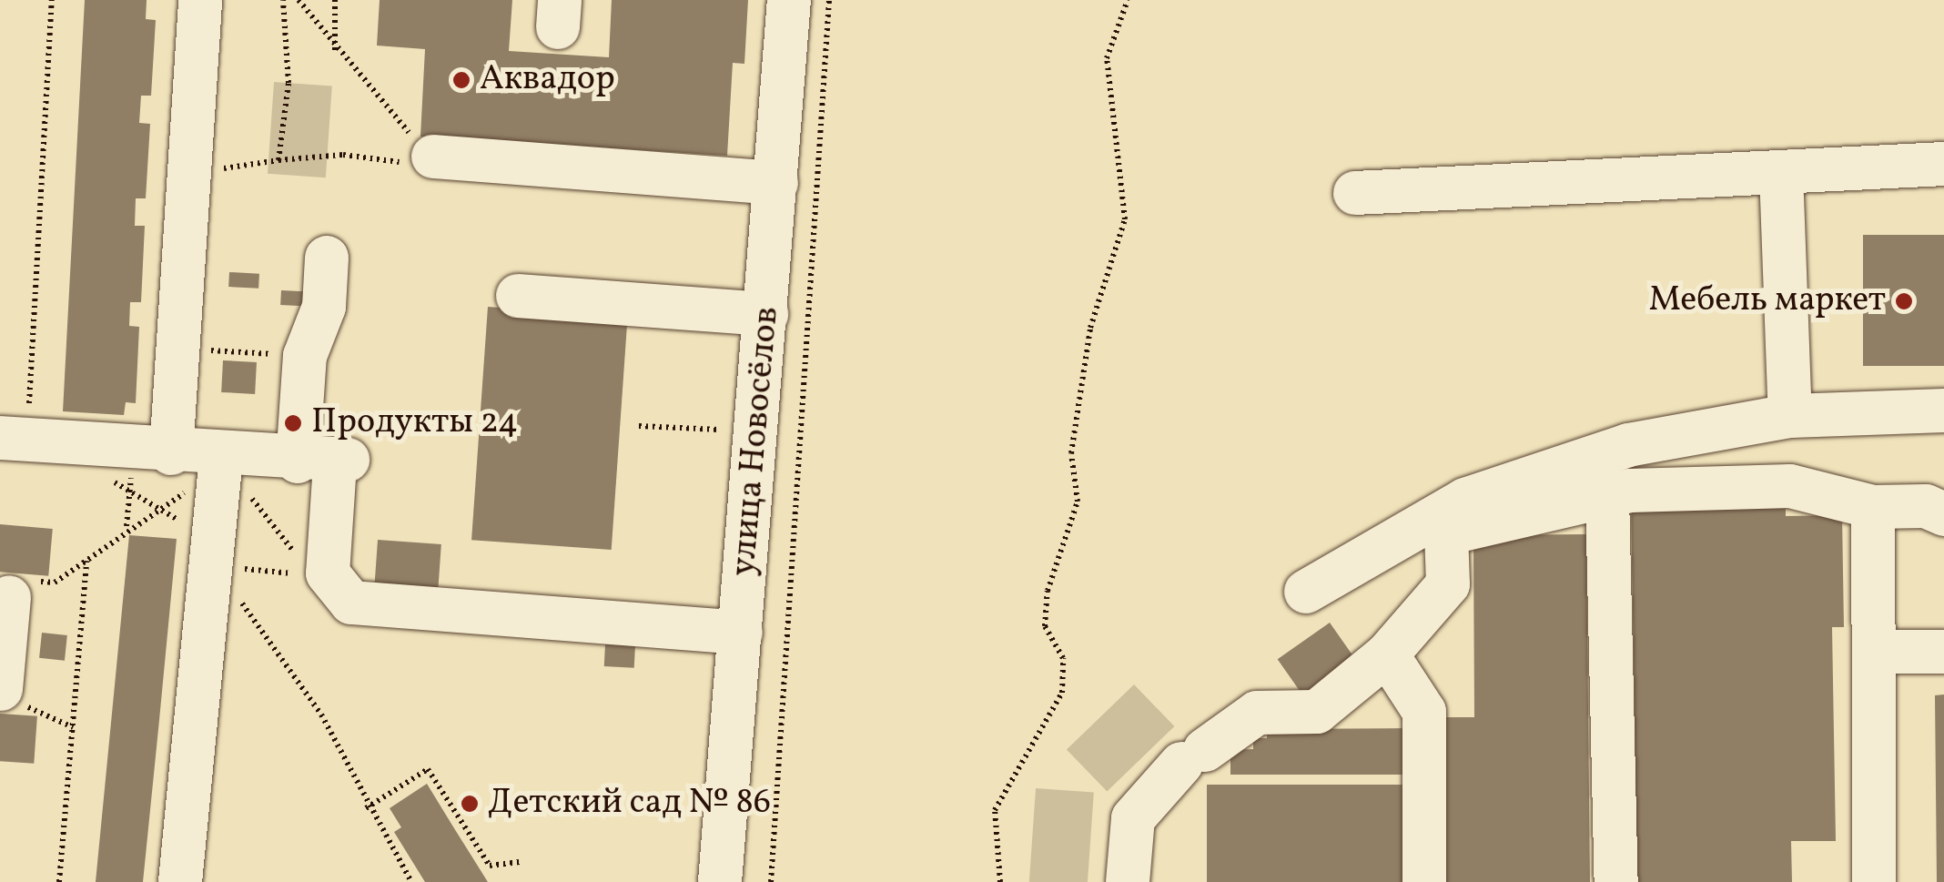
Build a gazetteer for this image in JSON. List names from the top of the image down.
{
  "streets": {
    "street": ["улица Новосёлов"]
  },
  "places": [
    "Аквадор",
    "Мебель маркет",
    "Продукты 24",
    "Детский сад № 86"
  ]
}
